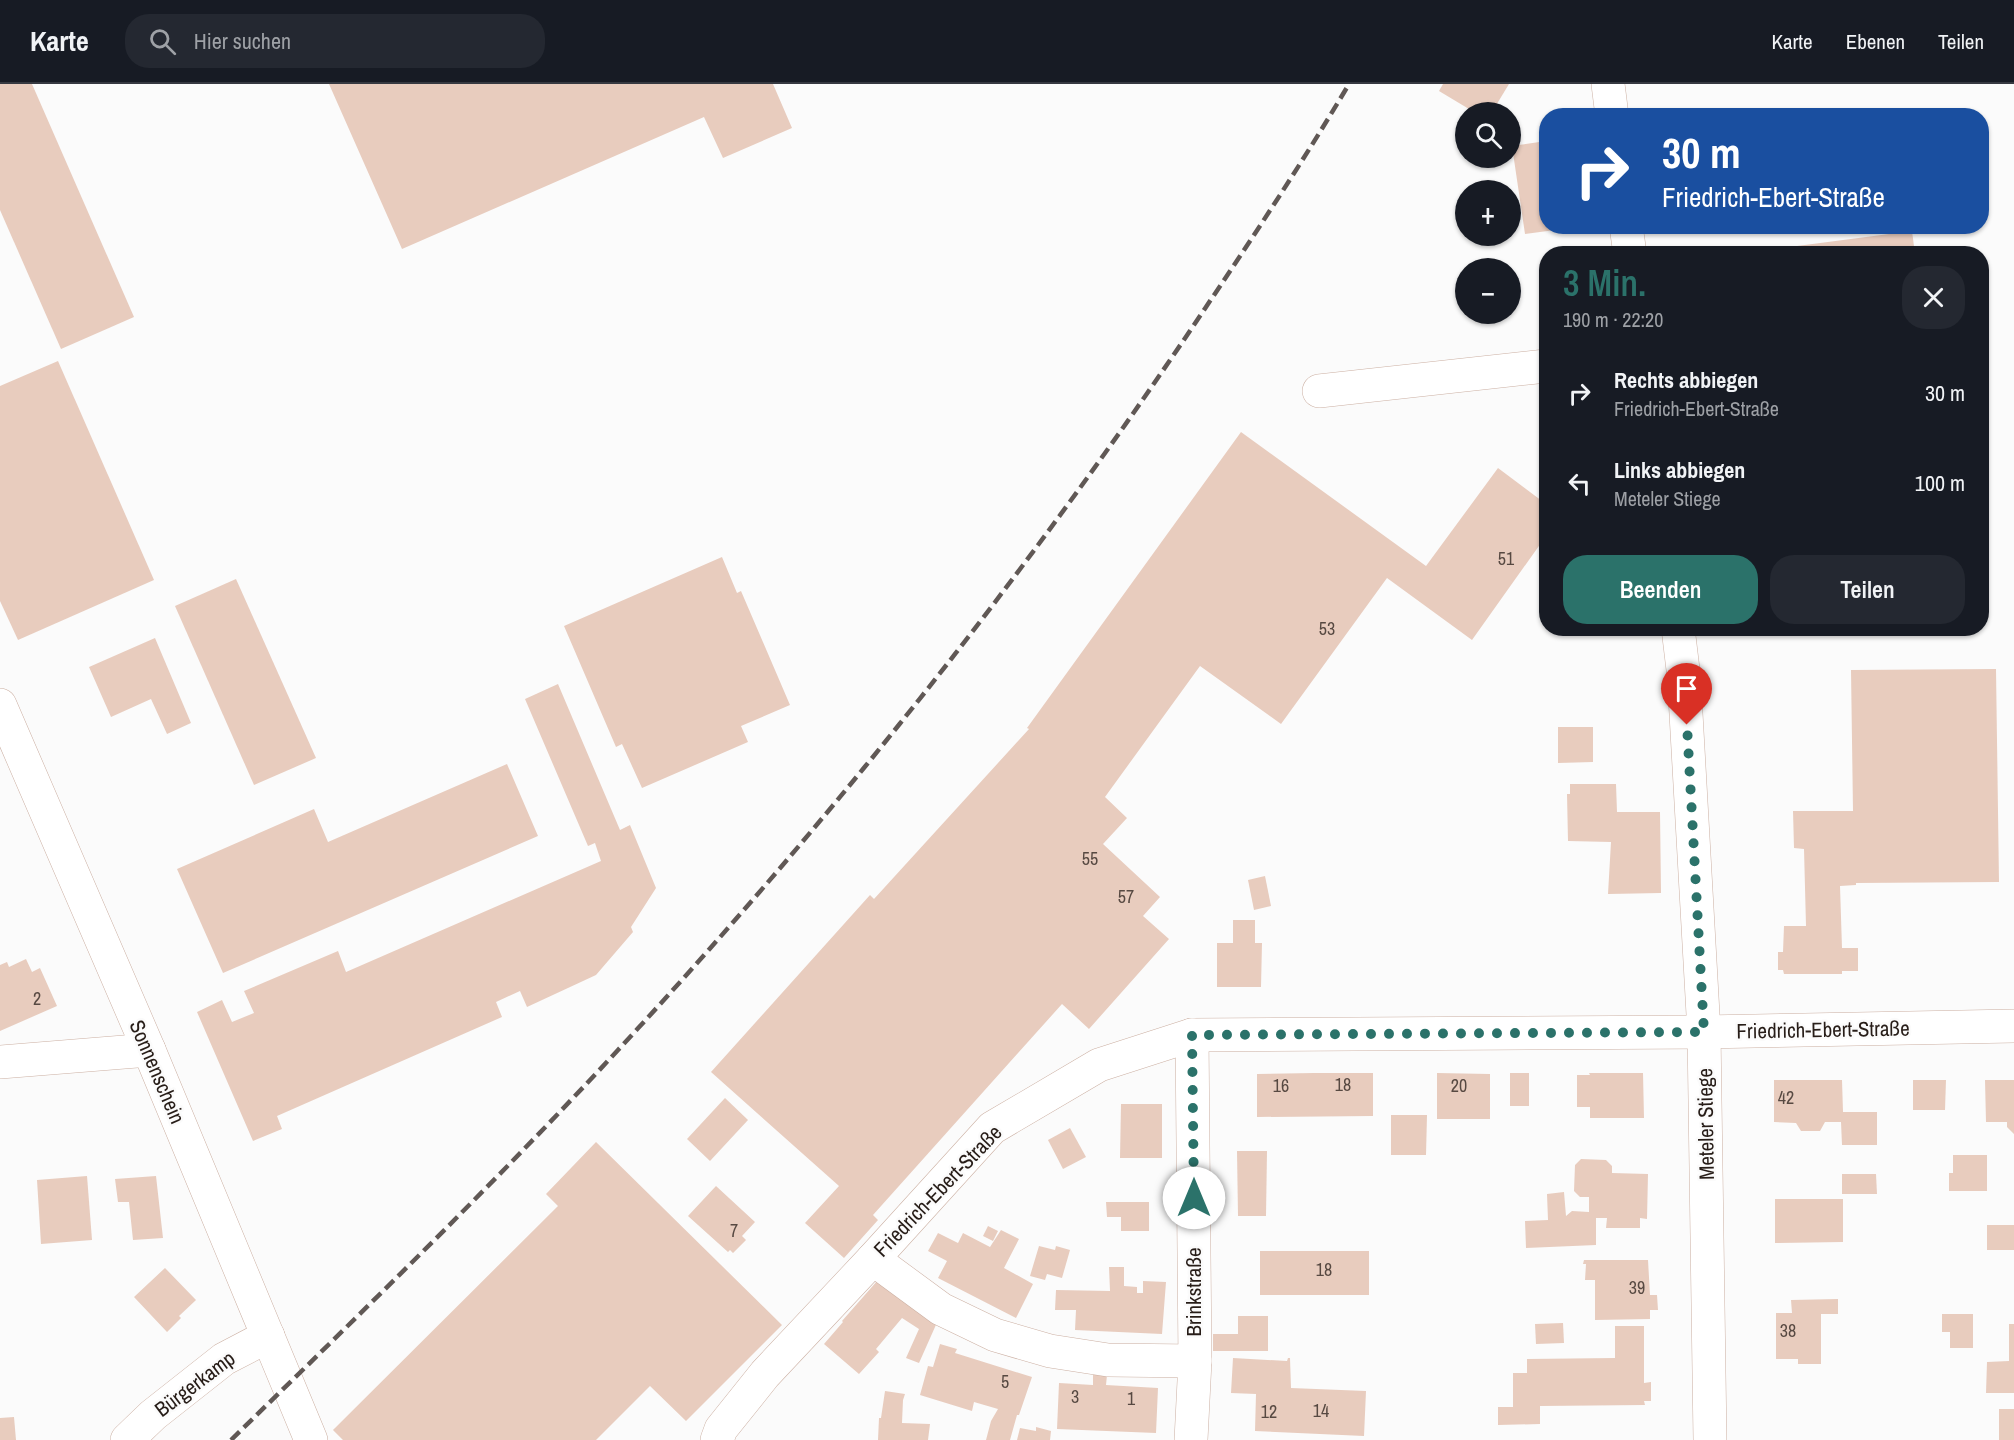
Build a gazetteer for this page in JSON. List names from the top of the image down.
{
  "streets": {
    "street": [
      "Friedrich-Ebert-Straße",
      "Sonnenschein",
      "Meteler Stiege",
      "Brinkstraße",
      "Bürgerkamp"
    ]
  },
  "crossings": [
    ["Friedrich-Ebert-Straße", "Meteler Stiege"],
    ["Friedrich-Ebert-Straße", "Brinkstraße"],
    ["Sonnenschein", "Bürgerkamp"]
  ],
  "house_numbers": [
    "51",
    "53",
    "55",
    "57",
    "2",
    "18",
    "16",
    "20",
    "42",
    "7",
    "18",
    "39",
    "38",
    "5",
    "3",
    "1",
    "14",
    "12"
  ],
  "page": {
    "header": "Karte",
    "search": "Hier suchen",
    "nav": ["Karte", "Ebenen", "Teilen"],
    "map_buttons": ["+", "−"],
    "turn": ["30 m", "Friedrich-Ebert-Straße"],
    "heading": ["3 Min.", "190 m · 22:20"],
    "list": [
      {
        "name": "Rechts abbiegen",
        "note": "Friedrich-Ebert-Straße",
        "value": "30 m"
      },
      {
        "name": "Links abbiegen",
        "note": "Meteler Stiege",
        "value": "100 m"
      }
    ],
    "buttons": ["Beenden", "Teilen"]
  }
}
